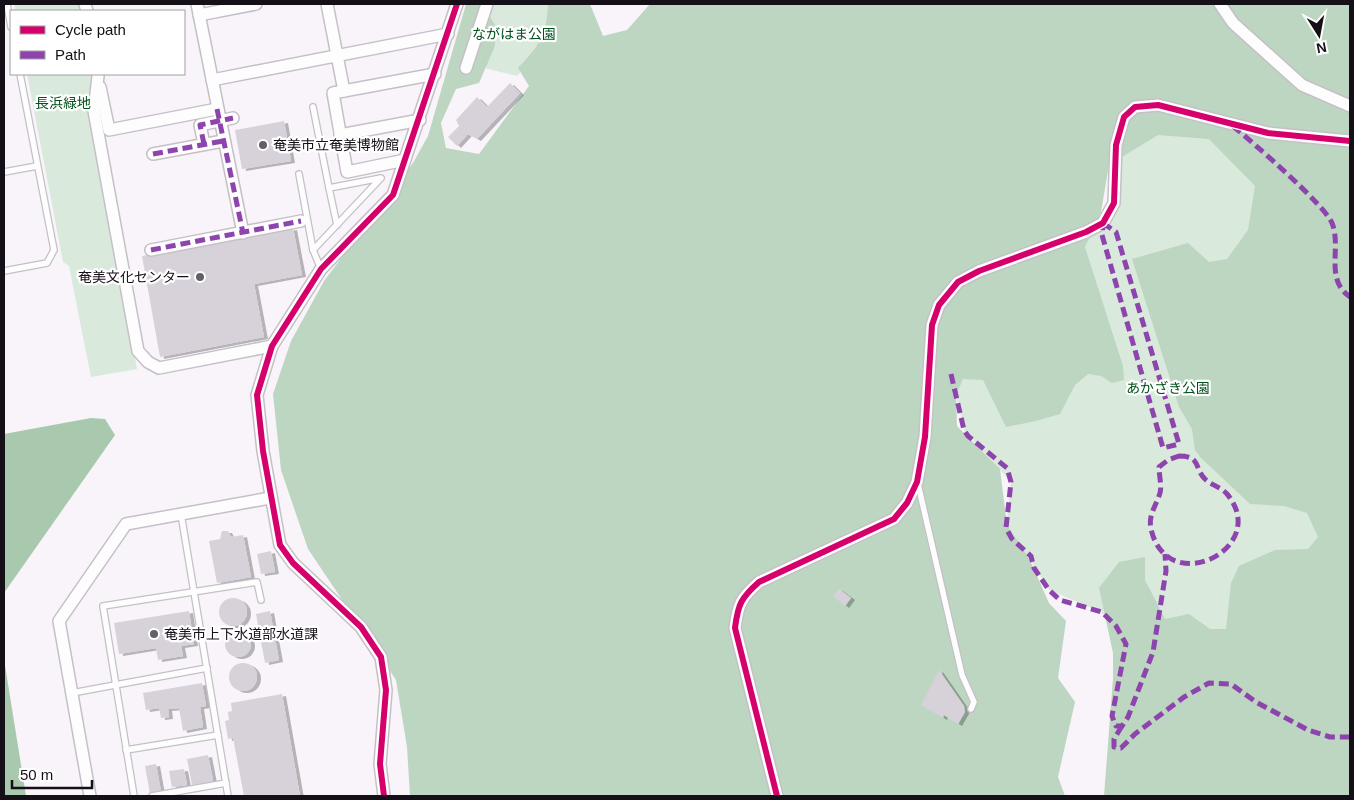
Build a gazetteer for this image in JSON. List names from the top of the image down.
{
  "parks": ["ながはま公園", "長浜緑地", "あかざき公園"],
  "places": ["奄美市立奄美博物館", "奄美文化センター", "奄美市上下水道部水道課"],
  "legend": ["Cycle path", "Path"],
  "scale_bar": "50 m",
  "north": "bottom"
}
